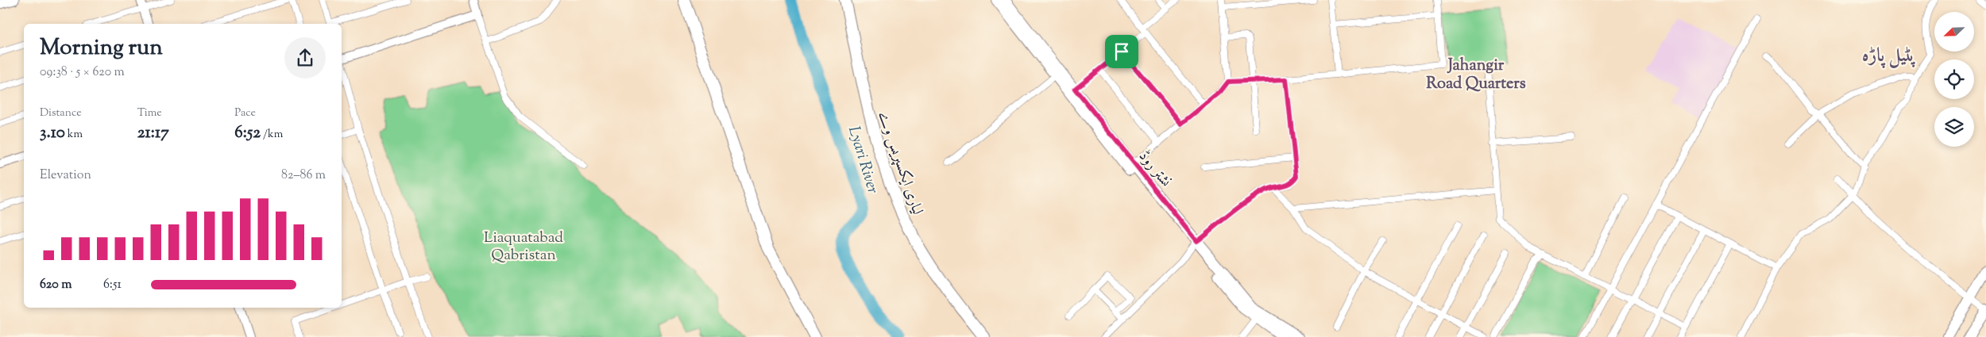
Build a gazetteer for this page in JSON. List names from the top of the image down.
{
  "streets": {
    "highway": ["لیاری ایکسپریس وے"],
    "main road": ["نشتر روڈ"]
  },
  "districts": ["پٹیل پاڑہ", "Jahangir Road Quarters"],
  "water": ["Lyari River"],
  "parks": ["Liaquatabad Qabristan"],
  "north": "bottom left",
  "page": {
    "heading": ["Morning run", "09:38 · 5 × 620 m"],
    "stats": [
      ["Distance", "3.10 km"],
      ["Time", "21:17"],
      ["Pace", "6:52 /km"]
    ],
    "chart": ["Elevation", "82–86 m"],
    "list": [
      {
        "name": "620 m",
        "note": "6:51"
      }
    ]
  }
}
